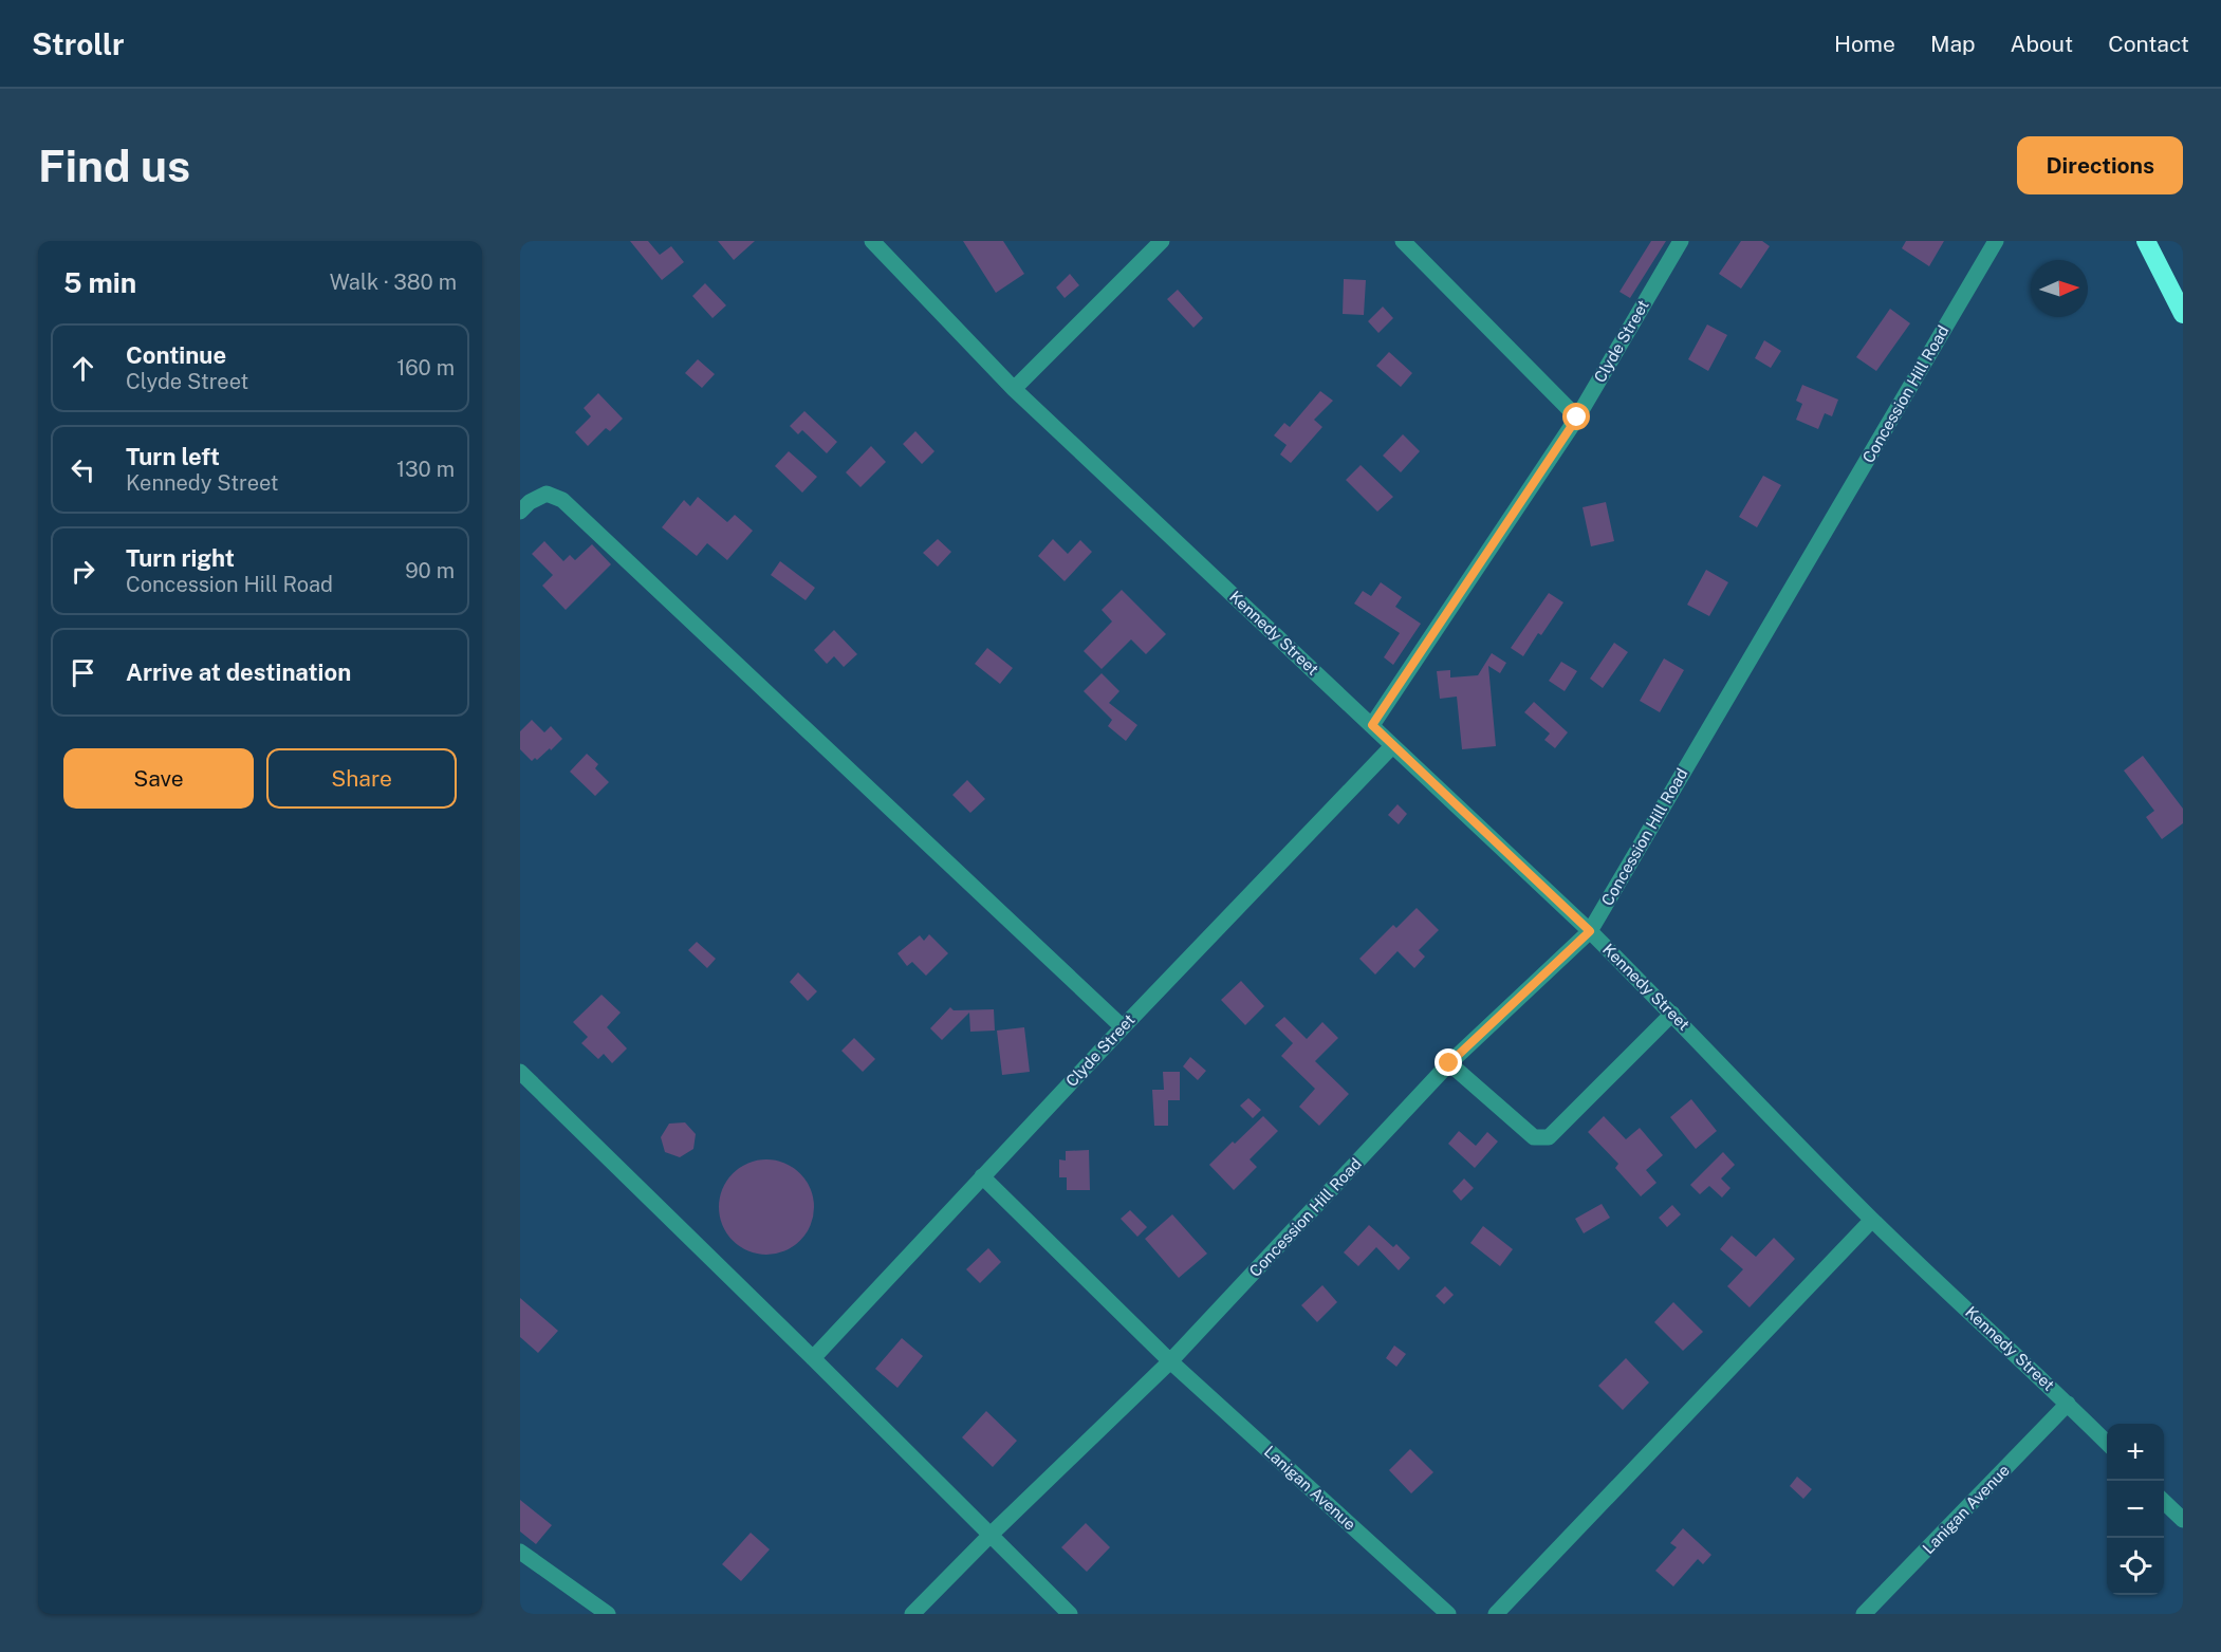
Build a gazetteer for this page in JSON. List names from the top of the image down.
{
  "streets": {
    "street": [
      "Clyde Street",
      "Concession Hill Road",
      "Kennedy Street",
      "Lanigan Avenue"
    ]
  },
  "crossings": [
    ["Clyde Street", "Kennedy Street"],
    ["Clyde Street", "Lanigan Avenue"],
    ["Concession Hill Road", "Kennedy Street"],
    ["Concession Hill Road", "Lanigan Avenue"],
    ["Kennedy Street", "Lanigan Avenue"]
  ],
  "north": "right",
  "page": {
    "header": "Strollr",
    "nav": [
      "Home",
      "Map",
      "About",
      "Contact"
    ],
    "buttons": [
      "Directions",
      ["Save", "Share"]
    ],
    "title": "Find us",
    "heading": ["5 min", "Walk · 380 m"],
    "list": [
      ["Continue", "Clyde Street", "160 m"],
      ["Turn left", "Kennedy Street", "130 m"],
      ["Turn right", "Concession Hill Road", "90 m"],
      "Arrive at destination"
    ],
    "map_buttons": ["+", "−"]
  }
}
